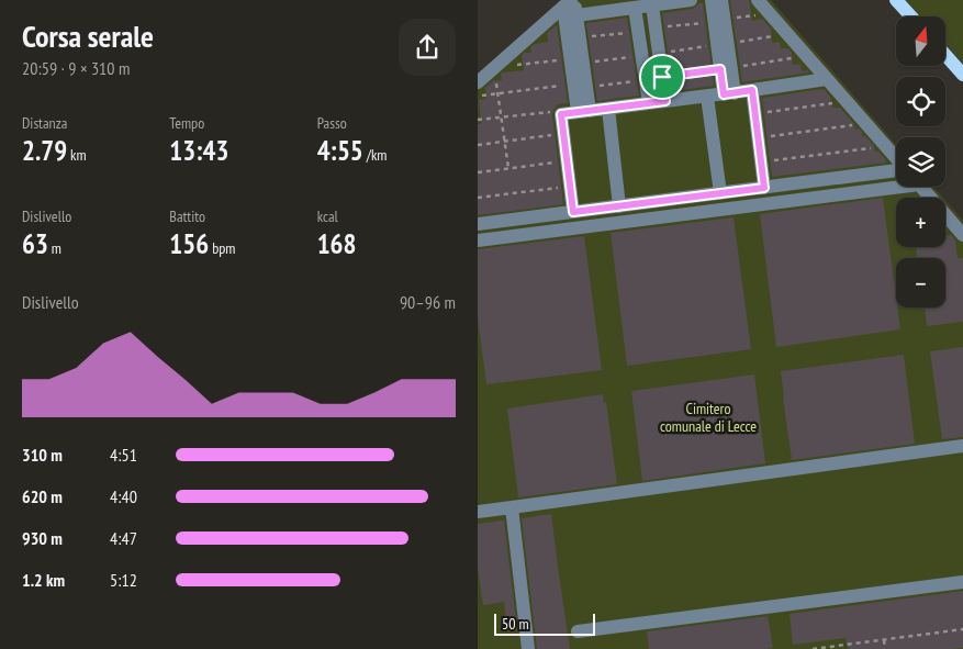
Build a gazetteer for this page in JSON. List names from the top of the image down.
{
  "parks": ["Cimitero comunale di Lecce"],
  "scale_bar": "50 m",
  "north": "top",
  "page": {
    "heading": ["Corsa serale", "20:59 · 9 × 310 m"],
    "map_buttons": ["+", "−"],
    "stats": [
      ["Distanza", "2.79 km"],
      ["Tempo", "13:43"],
      ["Passo", "4:55 /km"],
      ["Dislivello", "63 m"],
      ["Battito", "156 bpm"],
      ["kcal", "168"]
    ],
    "chart": ["Dislivello", "90–96 m"],
    "list": [
      {
        "name": "310 m",
        "note": "4:51"
      },
      {
        "name": "620 m",
        "note": "4:40"
      },
      {
        "name": "930 m",
        "note": "4:47"
      },
      {
        "name": "1.2 km",
        "note": "5:12"
      }
    ],
    "scale": "50 m"
  }
}
